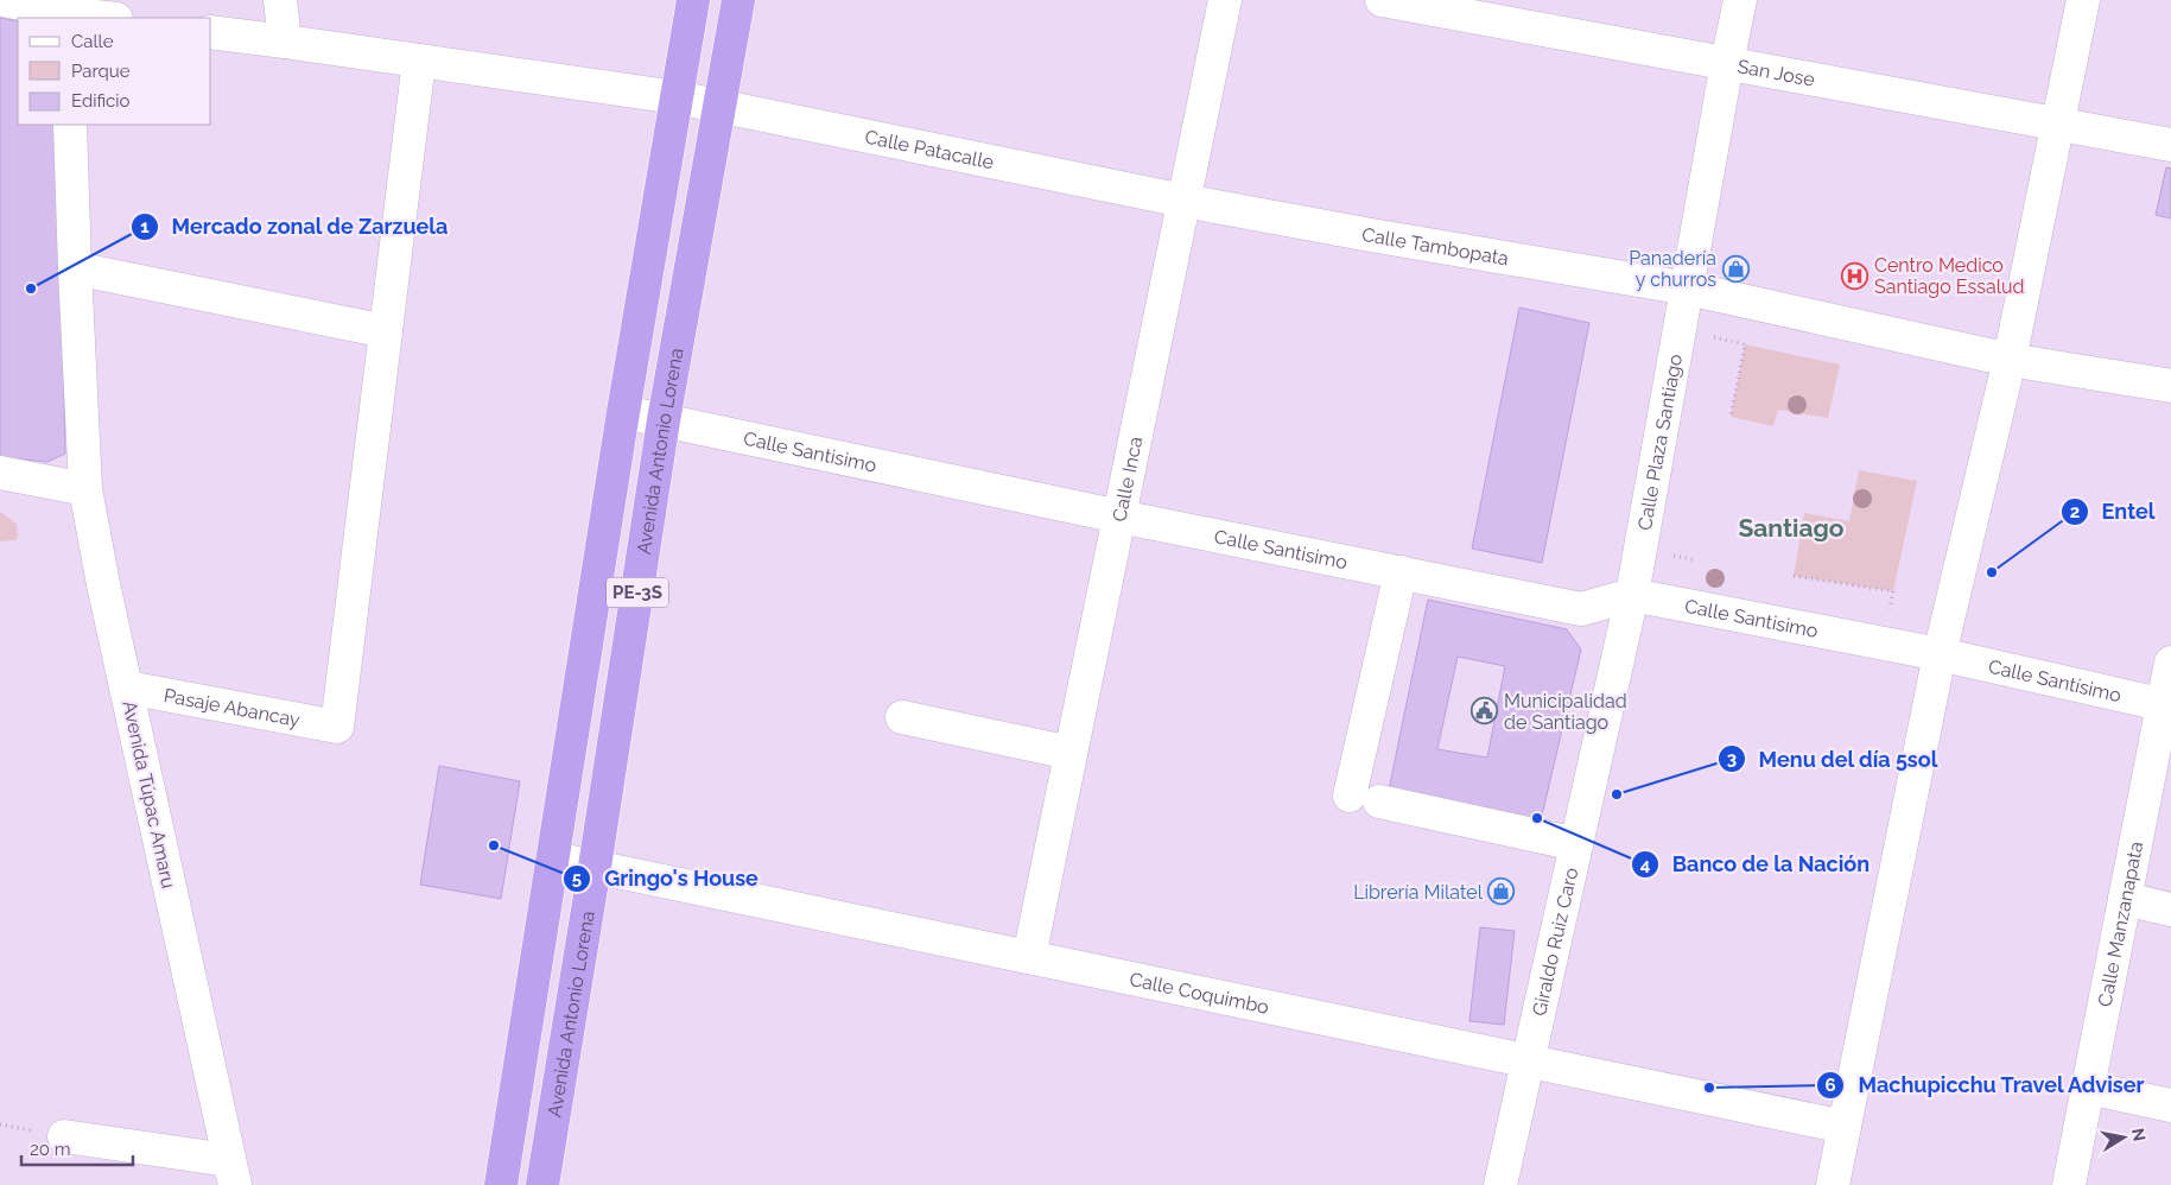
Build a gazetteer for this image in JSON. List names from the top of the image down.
{
  "streets": {
    "highway": ["Avenida Antonio Lorena", "PE-3S"],
    "street": [
      "San Jose",
      "Calle Patacalle",
      "Calle Tambopata",
      "Calle Plaza Santiago",
      "Calle Santisimo",
      "Calle Inca",
      "Calle Santísimo",
      "Pasaje Abancay",
      "Avenida Túpac Amaru",
      "Calle Manzanapata",
      "Giraldo Ruiz Caro",
      "Calle Coquimbo"
    ]
  },
  "crossings": [
    ["San Jose", "Calle Plaza Santiago"],
    ["Calle Patacalle", "Calle Tambopata"],
    ["Calle Patacalle", "Avenida Antonio Lorena"],
    ["Calle Patacalle", "Calle Inca"],
    ["Calle Patacalle", "PE-3S"],
    ["Calle Tambopata", "Calle Plaza Santiago"],
    ["Calle Tambopata", "Calle Inca"],
    ["Calle Plaza Santiago", "Calle Santisimo"],
    ["Calle Plaza Santiago", "Giraldo Ruiz Caro"],
    ["Avenida Antonio Lorena", "Calle Santisimo"],
    ["Avenida Antonio Lorena", "Calle Coquimbo"],
    ["Calle Santisimo", "Calle Inca"],
    ["Calle Santisimo", "PE-3S"],
    ["Calle Santisimo", "Calle Santísimo"],
    ["Calle Santisimo", "Giraldo Ruiz Caro"],
    ["Calle Inca", "Calle Coquimbo"],
    ["PE-3S", "Calle Coquimbo"],
    ["Calle Santísimo", "Calle Manzanapata"],
    ["Pasaje Abancay", "Avenida Túpac Amaru"],
    ["Giraldo Ruiz Caro", "Calle Coquimbo"]
  ],
  "districts": ["Santiago"],
  "places": {
    "shop": ["Panadería y churros", "Librería Milatel"],
    "hospital": ["Centro Medico Santiago Essalud"],
    "other": [
      "Mercado zonal de Zarzuela",
      "Entel",
      "Menu del día 5sol",
      "Banco de la Nación",
      "Gringo's House",
      "Machupicchu Travel Adviser"
    ],
    "public building": ["Municipalidad de Santiago"]
  },
  "legend": ["Calle", "Parque", "Edificio"],
  "scale_bar": "20 m",
  "north": "right"
}
